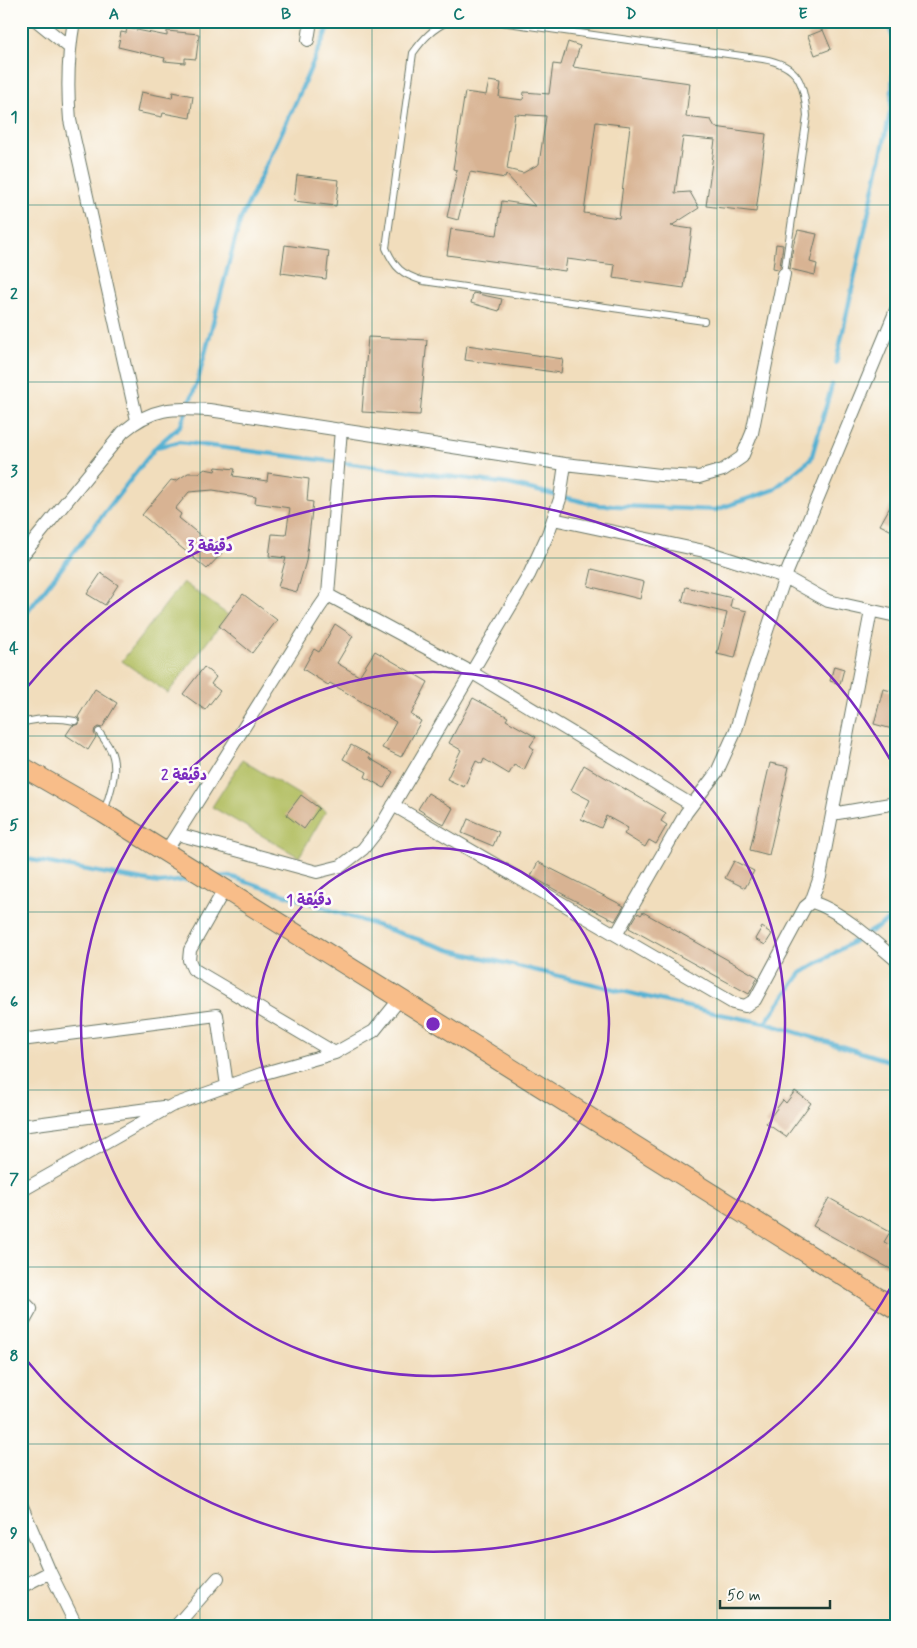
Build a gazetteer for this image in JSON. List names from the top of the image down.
{
  "scale_bar": "50 m",
  "grid": {
    "columns": [
      "A",
      "B",
      "C",
      "D",
      "E"
    ],
    "rows": [
      "1",
      "2",
      "3",
      "4",
      "5",
      "6",
      "7",
      "8",
      "9"
    ]
  },
  "rings": ["3 دقيقة", "2 دقيقة", "1 دقيقة"]
}
